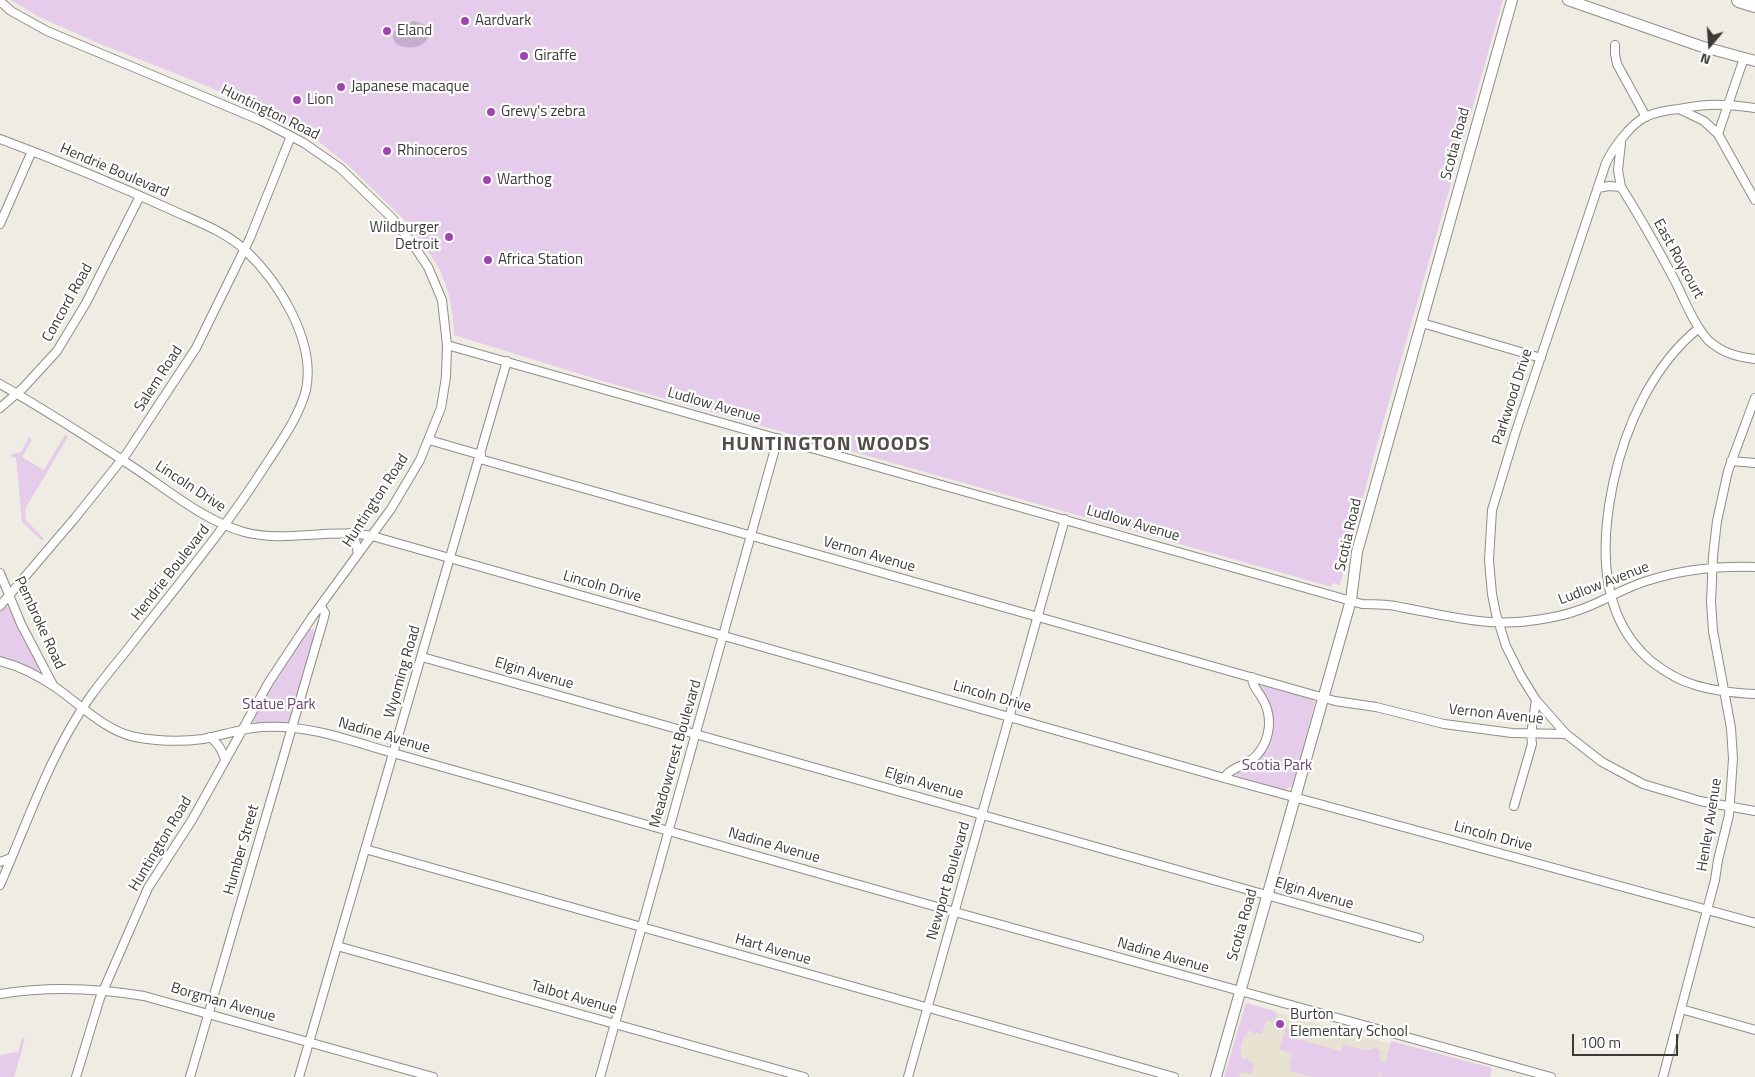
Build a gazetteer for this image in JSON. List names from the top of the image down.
{
  "streets": {
    "street": [
      "Huntington Road",
      "Scotia Road",
      "Hendrie Boulevard",
      "East Roycourt",
      "Concord Road",
      "Salem Road",
      "Parkwood Drive",
      "Ludlow Avenue",
      "Lincoln Drive",
      "Vernon Avenue",
      "Pembroke Road",
      "Wyoming Road",
      "Elgin Avenue",
      "Nadine Avenue",
      "Meadowcrest Boulevard",
      "Henley Avenue",
      "Humber Street",
      "Newport Boulevard",
      "Hart Avenue",
      "Talbot Avenue",
      "Borgman Avenue"
    ]
  },
  "crossings": [
    ["Huntington Road", "Salem Road"],
    ["Huntington Road", "Ludlow Avenue"],
    ["Huntington Road", "Lincoln Drive"],
    ["Huntington Road", "Vernon Avenue"],
    ["Huntington Road", "Nadine Avenue"],
    ["Huntington Road", "Humber Street"],
    ["Huntington Road", "Borgman Avenue"],
    ["Scotia Road", "Ludlow Avenue"],
    ["Scotia Road", "Lincoln Drive"],
    ["Scotia Road", "Vernon Avenue"],
    ["Scotia Road", "Elgin Avenue"],
    ["Scotia Road", "Nadine Avenue"],
    ["Hendrie Boulevard", "Concord Road"],
    ["Hendrie Boulevard", "Salem Road"],
    ["Hendrie Boulevard", "Lincoln Drive"],
    ["Hendrie Boulevard", "Nadine Avenue"],
    ["East Roycourt", "Parkwood Drive"],
    ["Concord Road", "Lincoln Drive"],
    ["Salem Road", "Lincoln Drive"],
    ["Salem Road", "Pembroke Road"],
    ["Parkwood Drive", "Ludlow Avenue"],
    ["Parkwood Drive", "Vernon Avenue"],
    ["Ludlow Avenue", "Wyoming Road"],
    ["Ludlow Avenue", "Meadowcrest Boulevard"],
    ["Ludlow Avenue", "Henley Avenue"],
    ["Ludlow Avenue", "Newport Boulevard"],
    ["Lincoln Drive", "Wyoming Road"],
    ["Lincoln Drive", "Meadowcrest Boulevard"],
    ["Lincoln Drive", "Henley Avenue"],
    ["Lincoln Drive", "Newport Boulevard"],
    ["Vernon Avenue", "Wyoming Road"],
    ["Vernon Avenue", "Meadowcrest Boulevard"],
    ["Vernon Avenue", "Newport Boulevard"],
    ["Pembroke Road", "Nadine Avenue"],
    ["Wyoming Road", "Elgin Avenue"],
    ["Wyoming Road", "Nadine Avenue"],
    ["Wyoming Road", "Hart Avenue"],
    ["Wyoming Road", "Talbot Avenue"],
    ["Wyoming Road", "Borgman Avenue"],
    ["Elgin Avenue", "Meadowcrest Boulevard"],
    ["Elgin Avenue", "Newport Boulevard"],
    ["Nadine Avenue", "Meadowcrest Boulevard"],
    ["Nadine Avenue", "Humber Street"],
    ["Nadine Avenue", "Newport Boulevard"],
    ["Meadowcrest Boulevard", "Hart Avenue"],
    ["Meadowcrest Boulevard", "Talbot Avenue"],
    ["Humber Street", "Borgman Avenue"],
    ["Newport Boulevard", "Hart Avenue"]
  ],
  "districts": ["HUNTINGTON WOODS"],
  "parks": ["Statue Park", "Scotia Park"],
  "places": [
    "Aardvark",
    "Eland",
    "Giraffe",
    "Japanese macaque",
    "Lion",
    "Grevy's zebra",
    "Rhinoceros",
    "Warthog",
    "Wildburger Detroit",
    "Africa Station",
    "Burton Elementary School"
  ],
  "scale_bar": "100 m",
  "north": "bottom"
}
